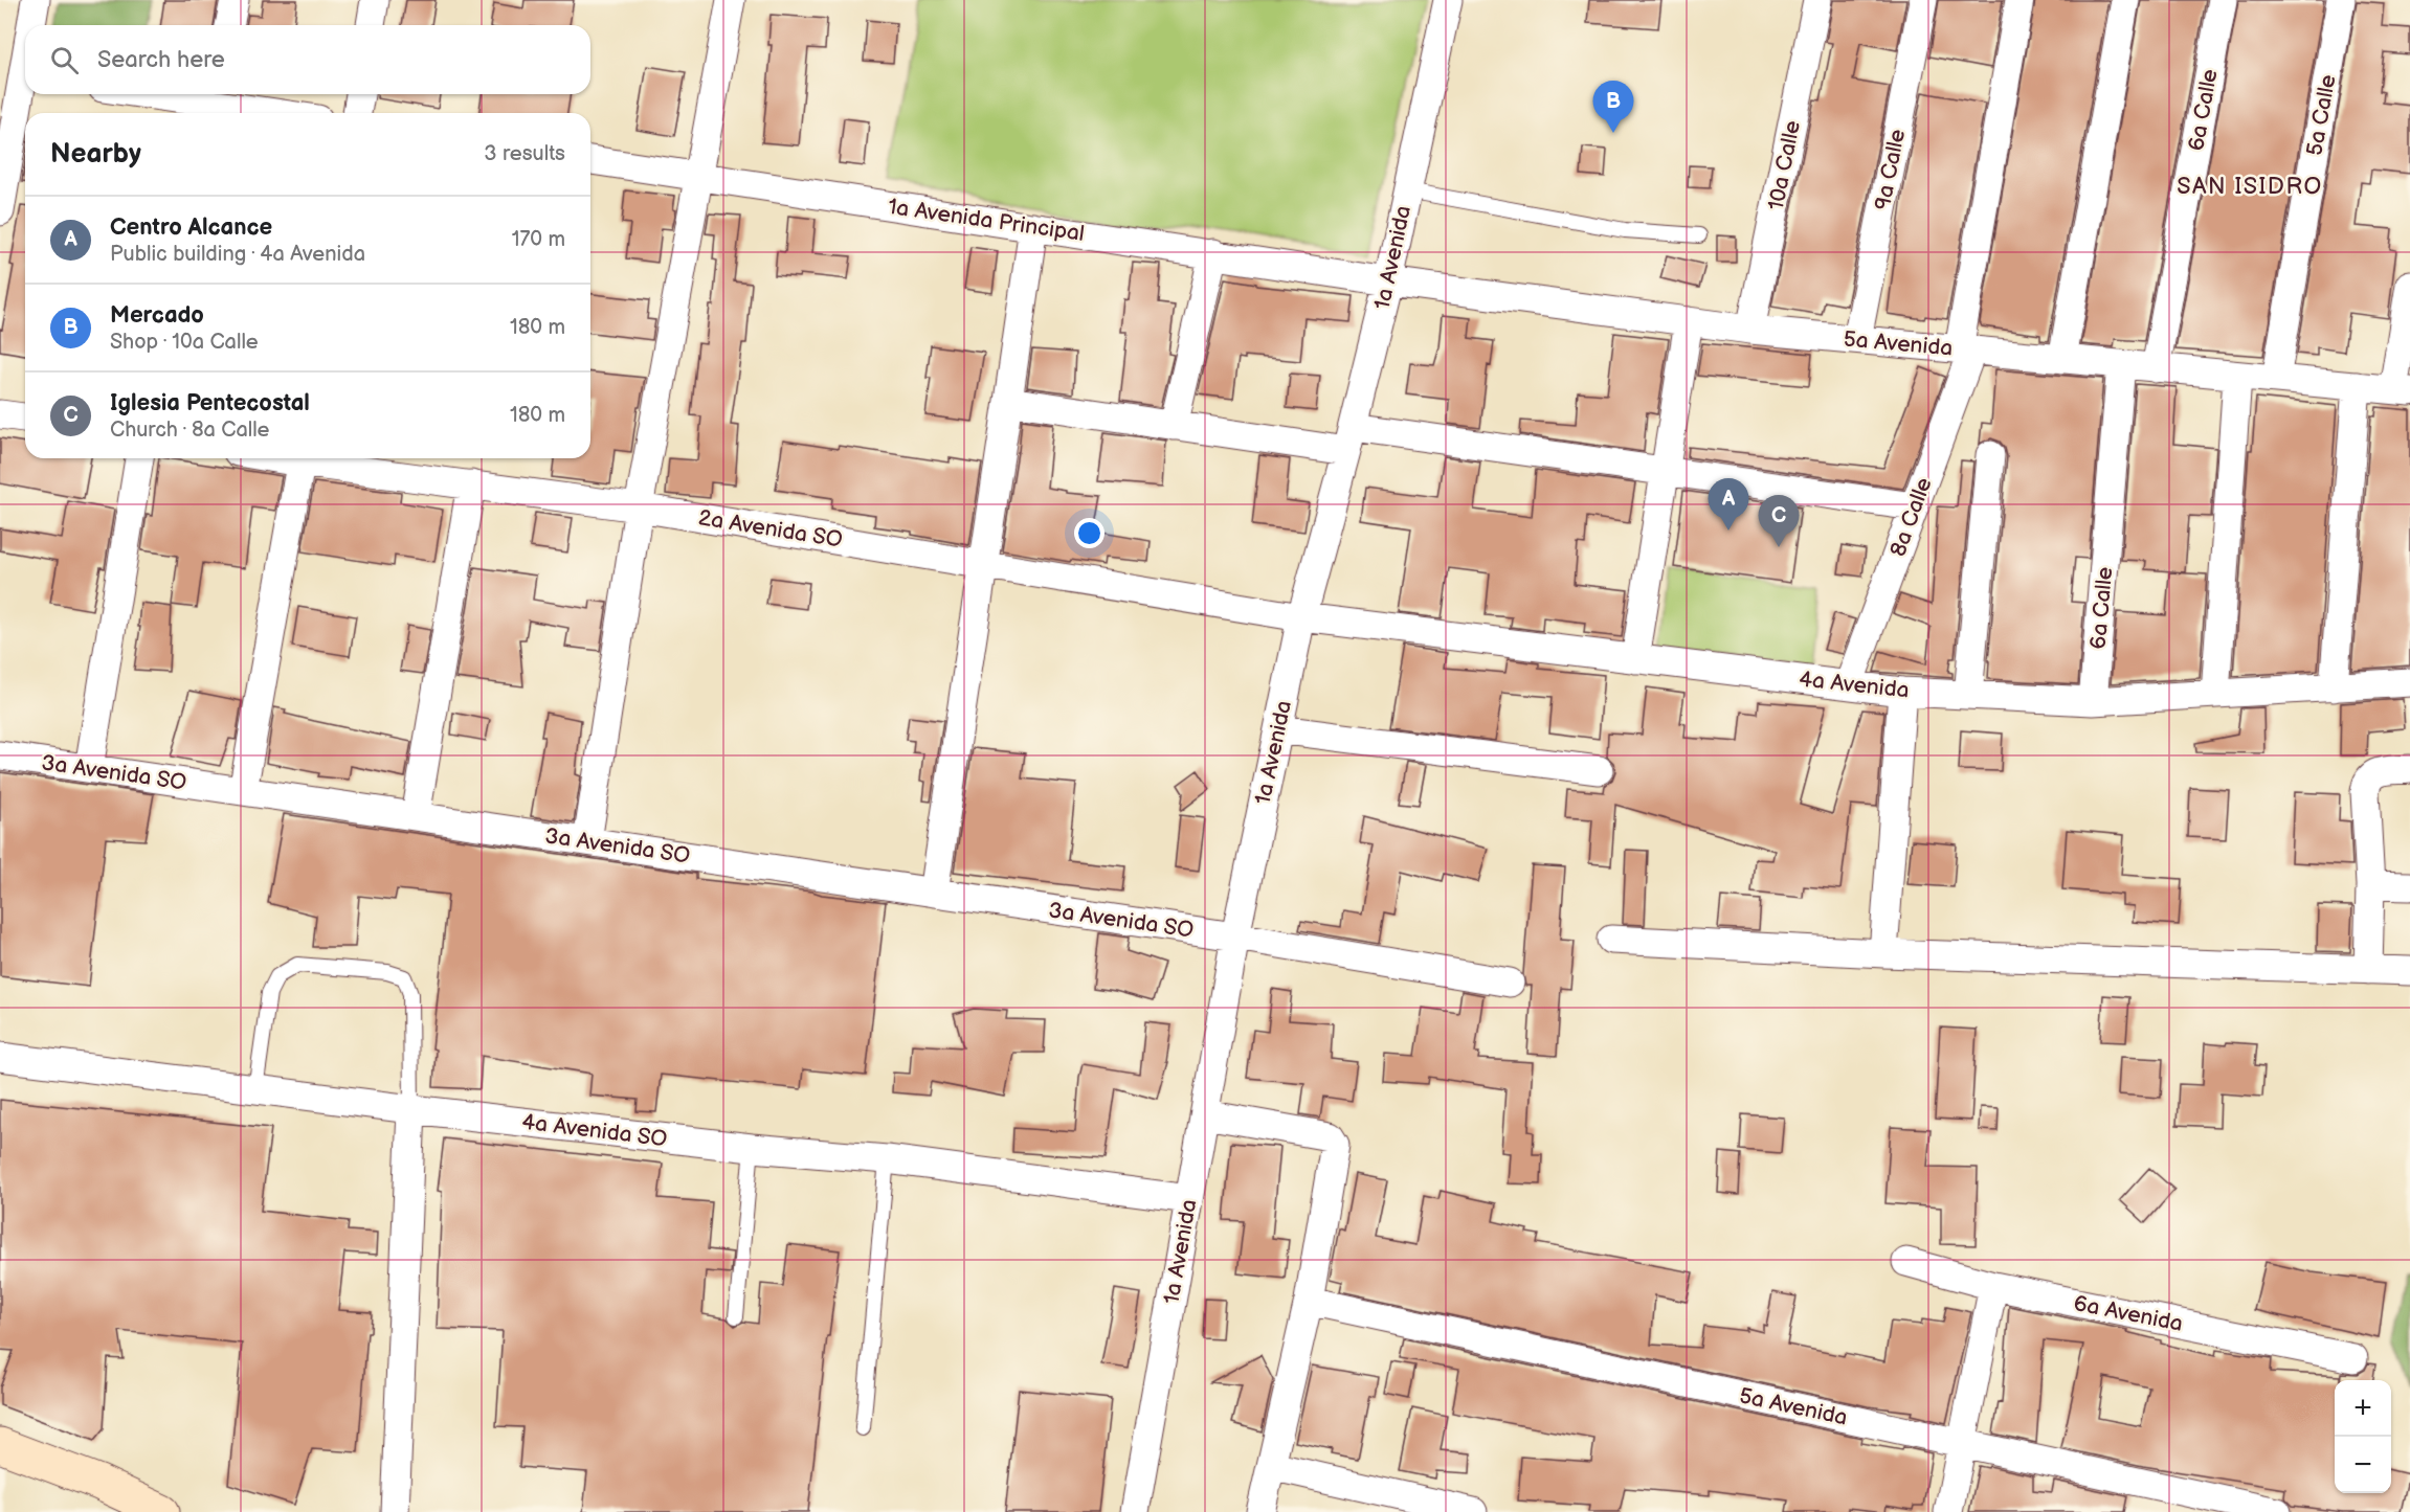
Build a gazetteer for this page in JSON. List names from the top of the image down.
{
  "streets": {
    "street": [
      "6a Calle",
      "5a Calle",
      "10a Calle",
      "9a Calle",
      "1a Avenida Principal",
      "1a Avenida",
      "5a Avenida",
      "8a Calle",
      "2a Avenida SO",
      "4a Avenida",
      "3a Avenida SO",
      "4a Avenida SO",
      "6a Avenida"
    ]
  },
  "crossings": [
    ["6a Calle", "5a Avenida"],
    ["6a Calle", "4a Avenida"],
    ["5a Calle", "5a Avenida"],
    ["10a Calle", "5a Avenida"],
    ["9a Calle", "5a Avenida"],
    ["1a Avenida Principal", "1a Avenida"],
    ["1a Avenida Principal", "5a Avenida"],
    ["1a Avenida", "5a Avenida"],
    ["1a Avenida", "2a Avenida SO"],
    ["1a Avenida", "4a Avenida"],
    ["1a Avenida", "3a Avenida SO"],
    ["1a Avenida", "4a Avenida SO"],
    ["5a Avenida", "8a Calle"],
    ["8a Calle", "4a Avenida"],
    ["2a Avenida SO", "4a Avenida"]
  ],
  "districts": ["SAN ISIDRO"],
  "page": {
    "search": "Search here",
    "pins": ["B", "A", "C"],
    "heading": ["Nearby", "3 results"],
    "list": [
      {
        "mark": "A",
        "name": "Centro Alcance",
        "note": "Public building · 4a Avenida",
        "value": "170 m"
      },
      {
        "mark": "B",
        "name": "Mercado",
        "note": "Shop · 10a Calle",
        "value": "180 m"
      },
      {
        "mark": "C",
        "name": "Iglesia Pentecostal",
        "note": "Church · 8a Calle",
        "value": "180 m"
      }
    ],
    "map_buttons": ["+", "−"]
  }
}
